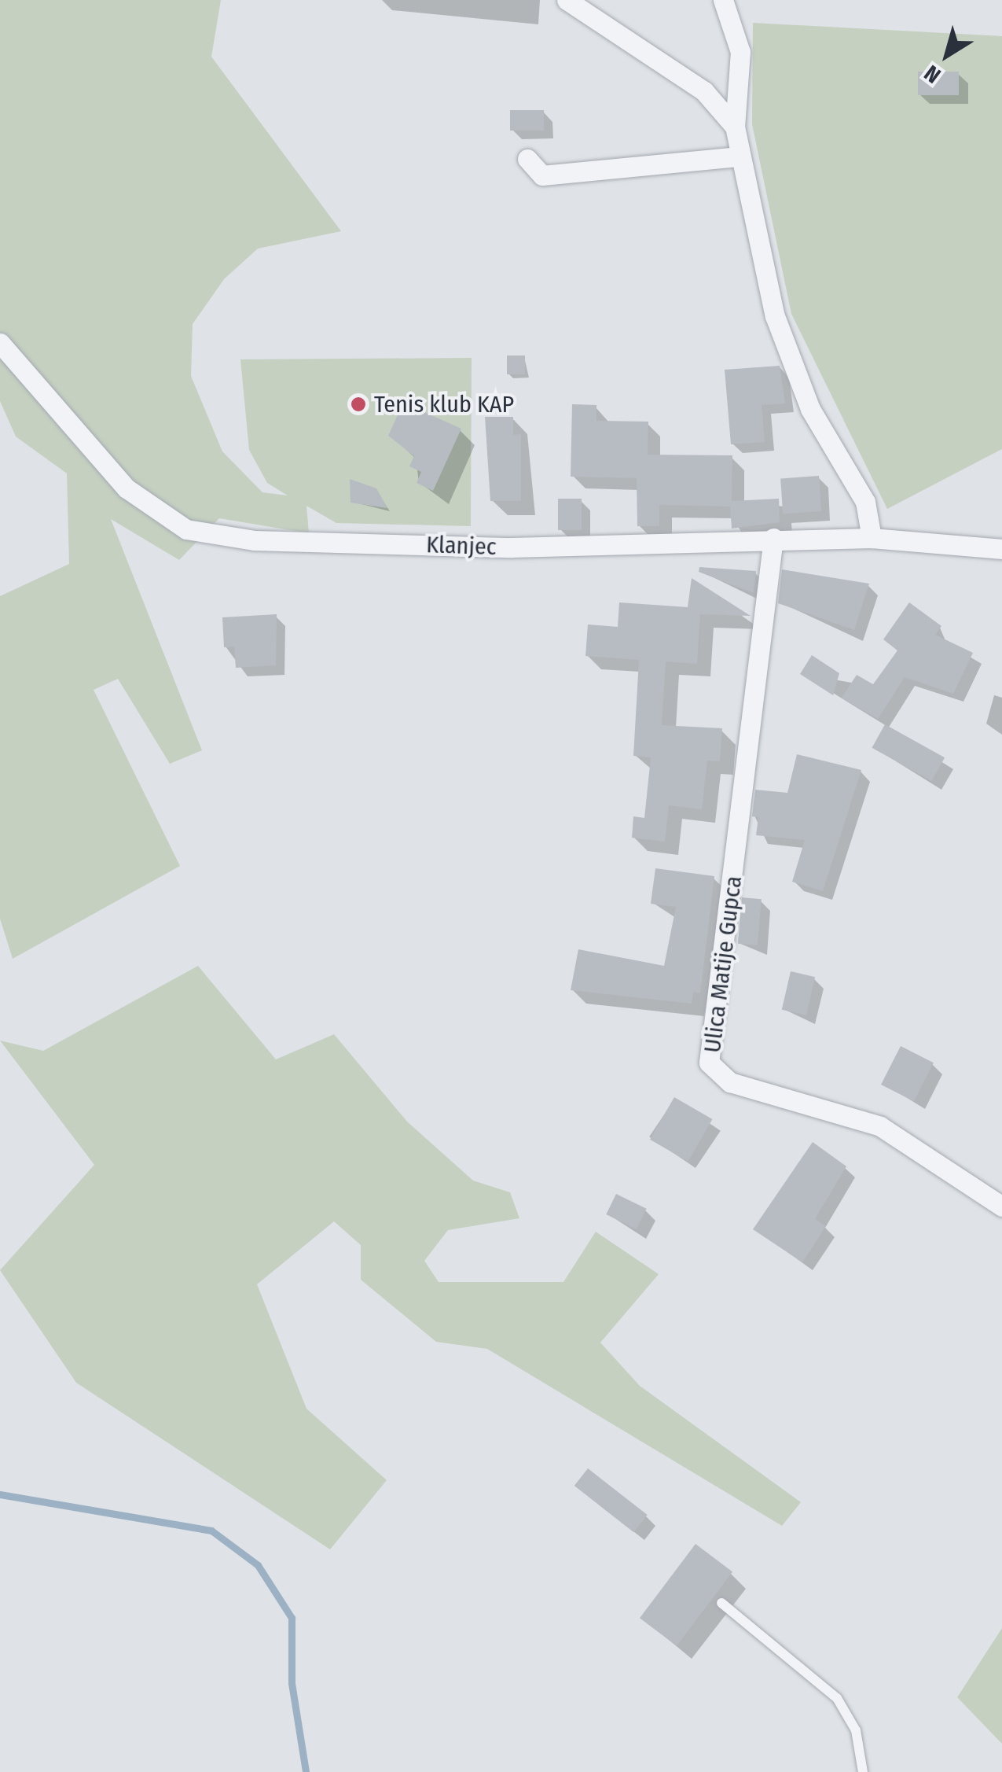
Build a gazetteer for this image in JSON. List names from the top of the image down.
{
  "streets": {
    "street": ["Klanjec", "Ulica Matije Gupca"]
  },
  "crossings": [
    ["Klanjec", "Ulica Matije Gupca"]
  ],
  "places": ["Tenis klub KAP"],
  "north": "bottom left"
}
